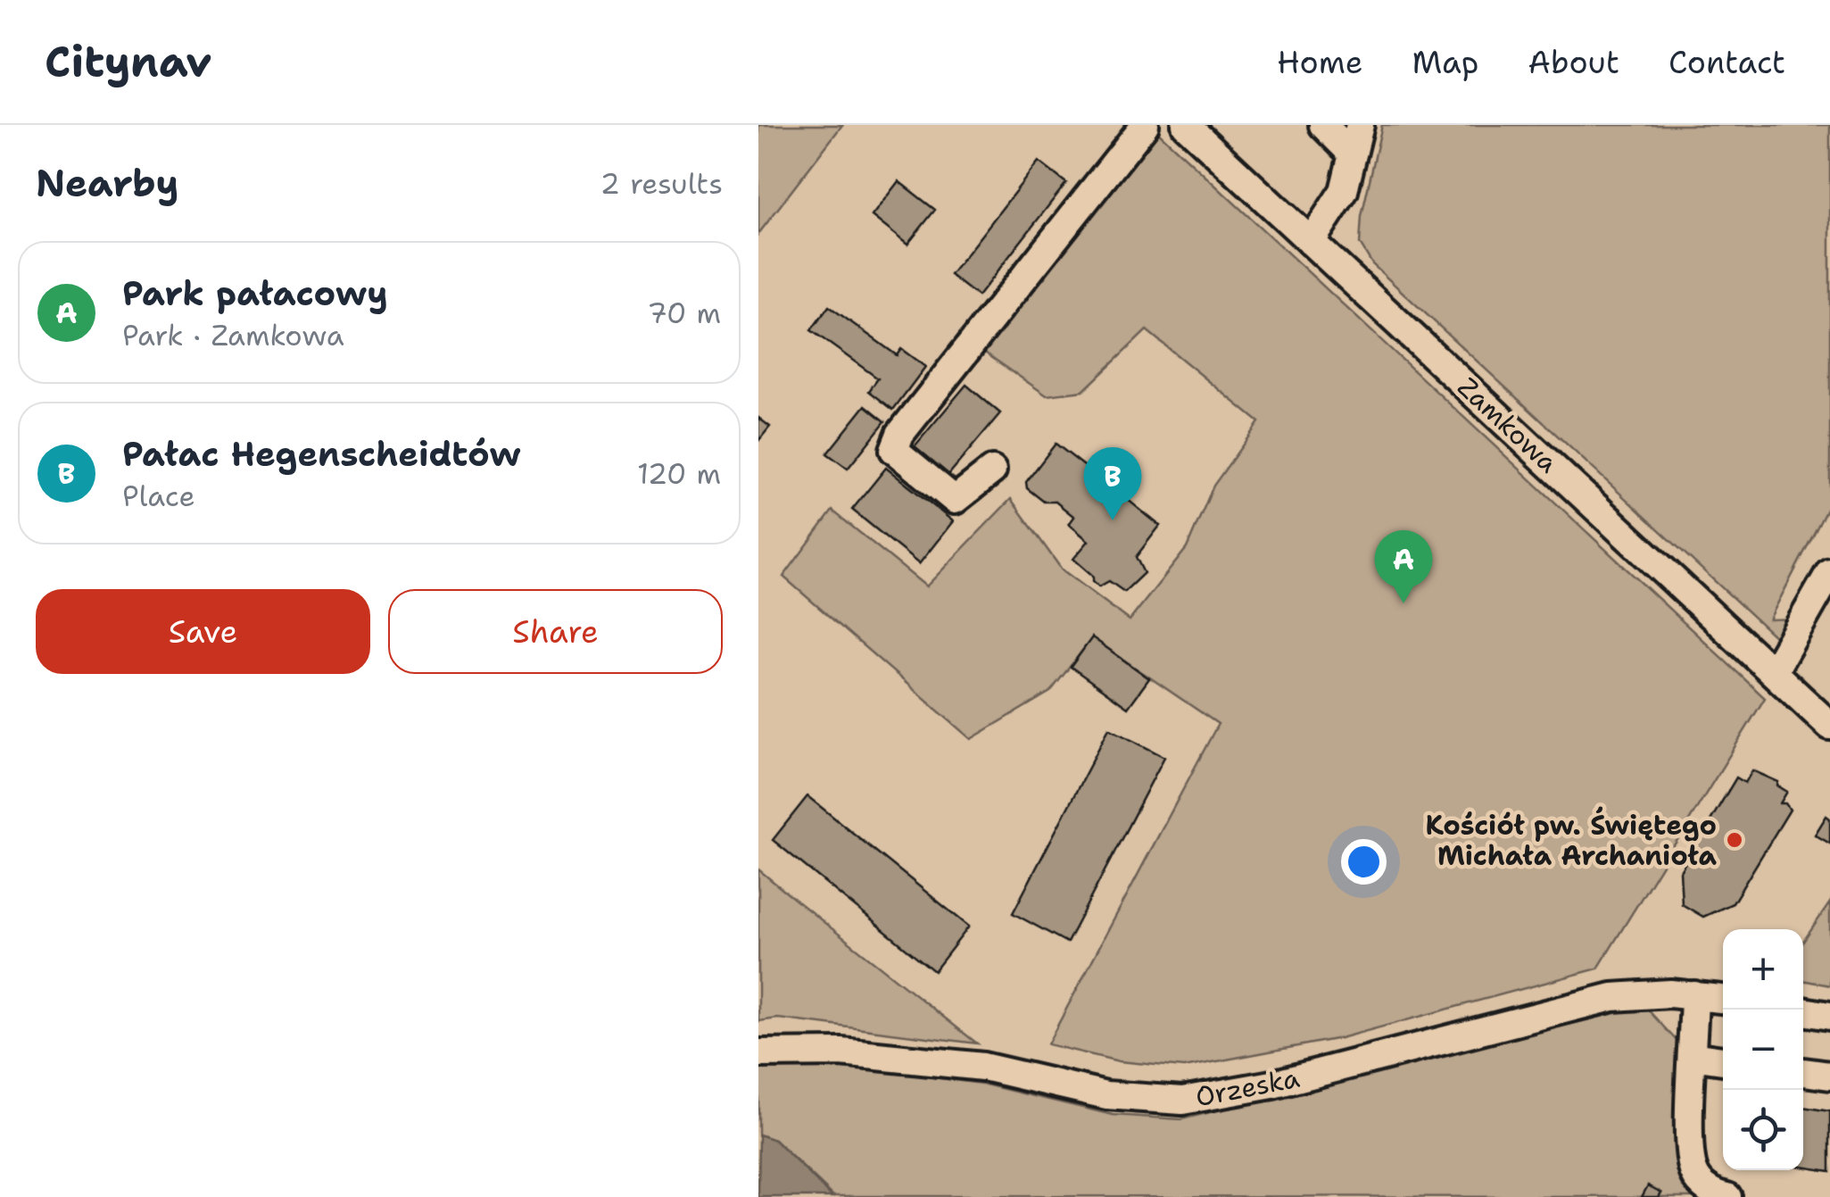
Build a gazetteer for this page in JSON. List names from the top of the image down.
{
  "streets": {
    "street": ["Zamkowa", "Orzeska"]
  },
  "places": ["Kościół pw. Świętego Michała Archanioła"],
  "page": {
    "header": "Citynav",
    "nav": [
      "Home",
      "Map",
      "About",
      "Contact"
    ],
    "heading": ["Nearby", "2 results"],
    "list": [
      {
        "mark": "A",
        "name": "Park pałacowy",
        "note": "Park · Zamkowa",
        "value": "70 m"
      },
      {
        "mark": "B",
        "name": "Pałac Hegenscheidtów",
        "note": "Place",
        "value": "120 m"
      }
    ],
    "pins": ["B", "A"],
    "buttons": ["Save", "Share"],
    "map_buttons": ["+", "−"]
  }
}
